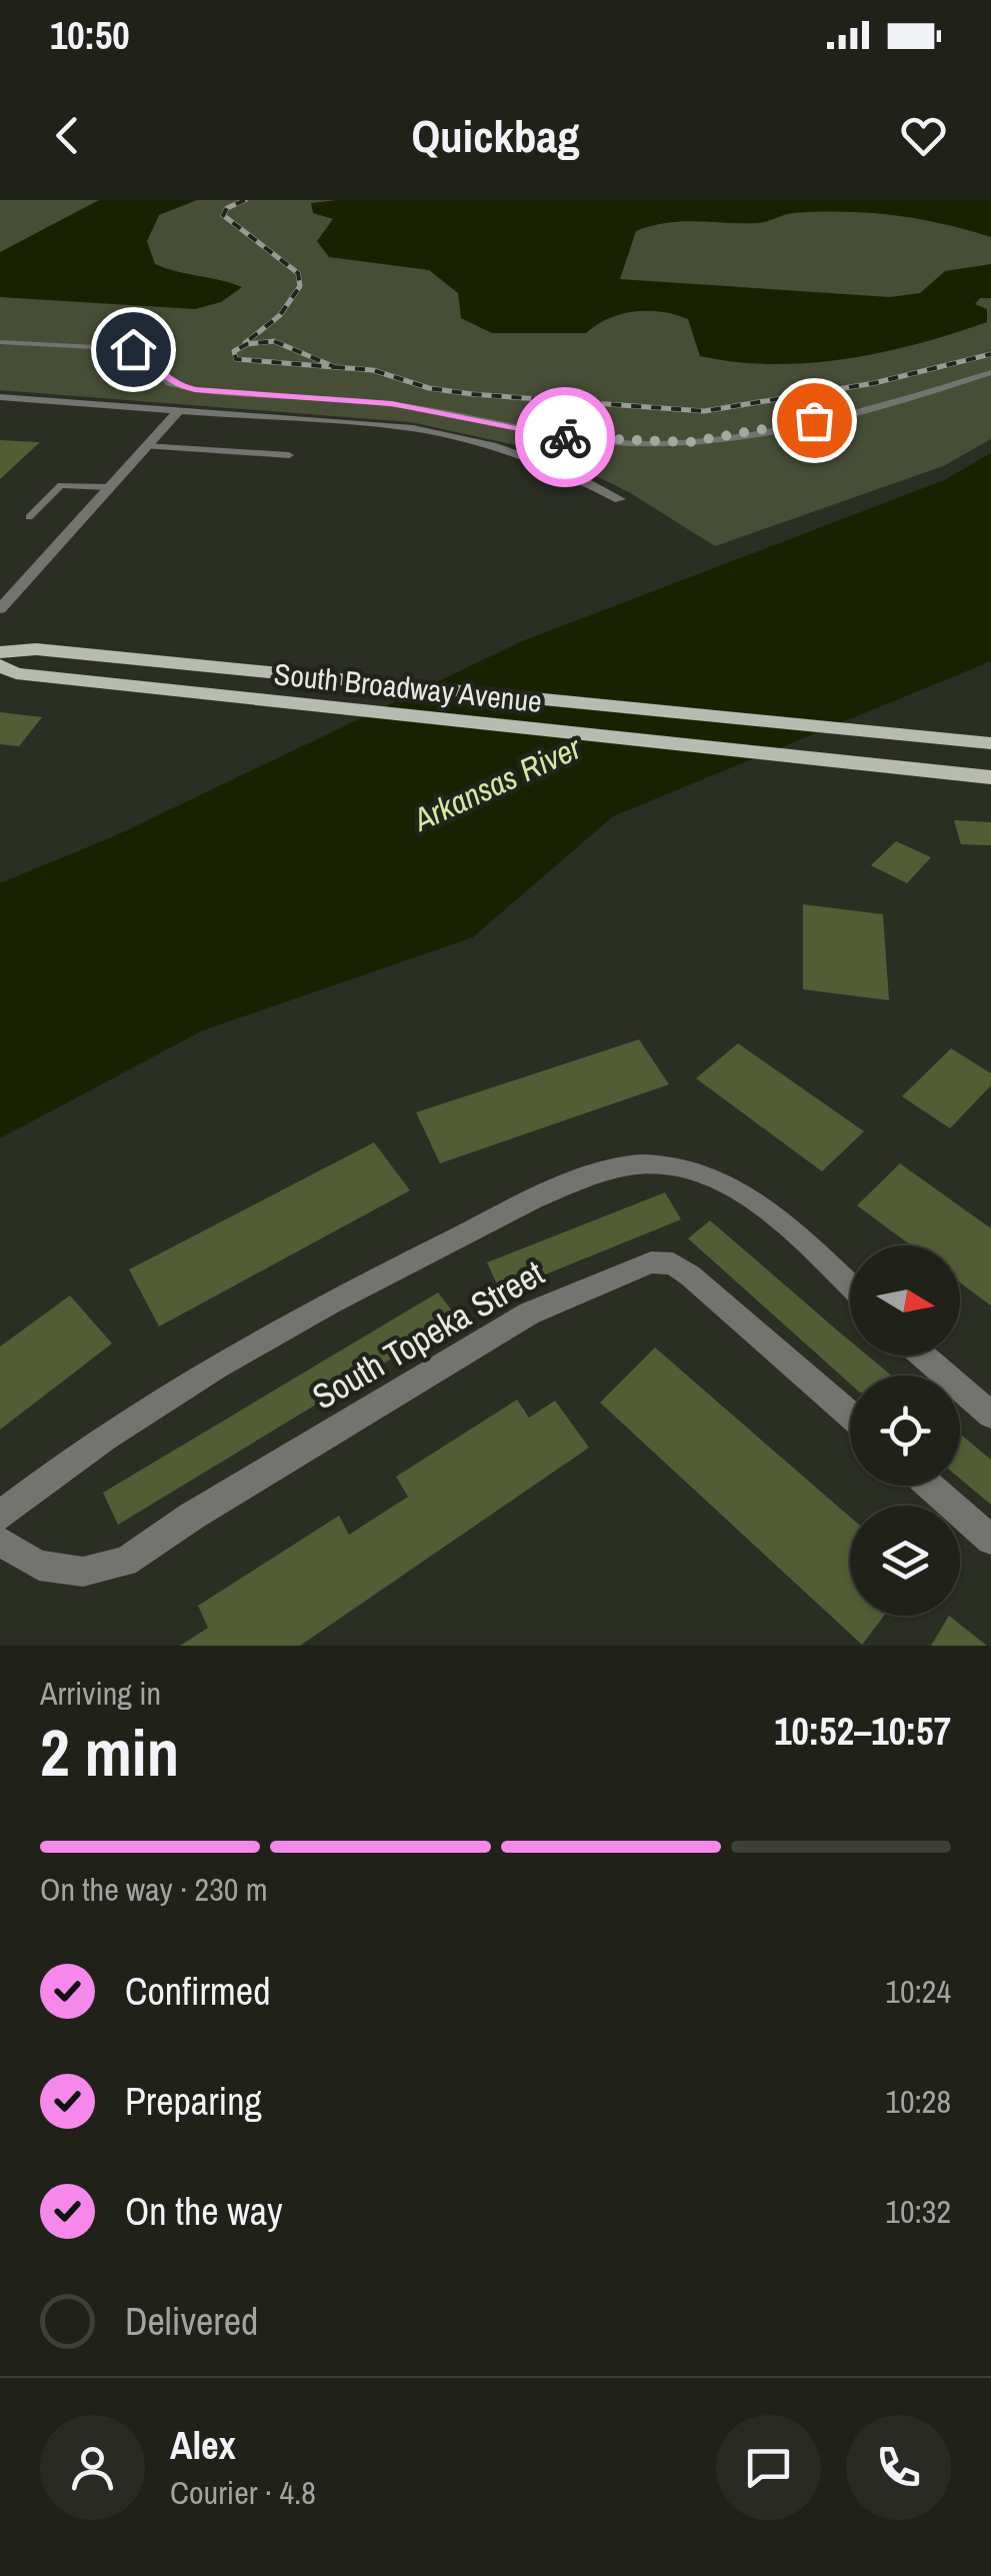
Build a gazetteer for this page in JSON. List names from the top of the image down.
{
  "streets": {
    "main road": ["South Broadway Avenue"],
    "street": ["South Topeka Street"]
  },
  "water": ["Arkansas River"],
  "north": "right",
  "page": {
    "status": "10:50",
    "header": "Quickbag",
    "heading": ["2 min", "Arriving in", "10:52–10:57"],
    "panel": ["Alex", "Courier · 4.8"],
    "bar": "On the way · 230 m",
    "list": [
      ["Confirmed", "10:24"],
      ["Preparing", "10:28"],
      ["On the way", "10:32"],
      "Delivered"
    ]
  }
}
